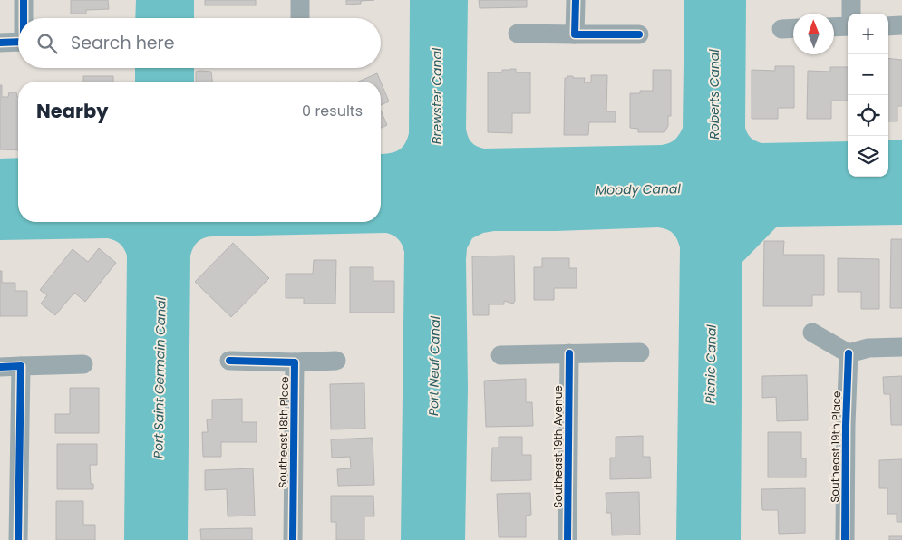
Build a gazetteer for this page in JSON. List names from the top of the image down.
{
  "streets": {
    "street": ["Southeast 18th Place", "Southeast 19th Avenue", "Southeast 19th Place"]
  },
  "water": [
    "Roberts Canal",
    "Brewster Canal",
    "Moody Canal",
    "Picnic Canal",
    "Port Neuf Canal",
    "Port Saint Germain Canal"
  ],
  "north": "top",
  "page": {
    "map_buttons": ["+", "−"],
    "search": "Search here",
    "heading": ["Nearby", "0 results"]
  }
}
